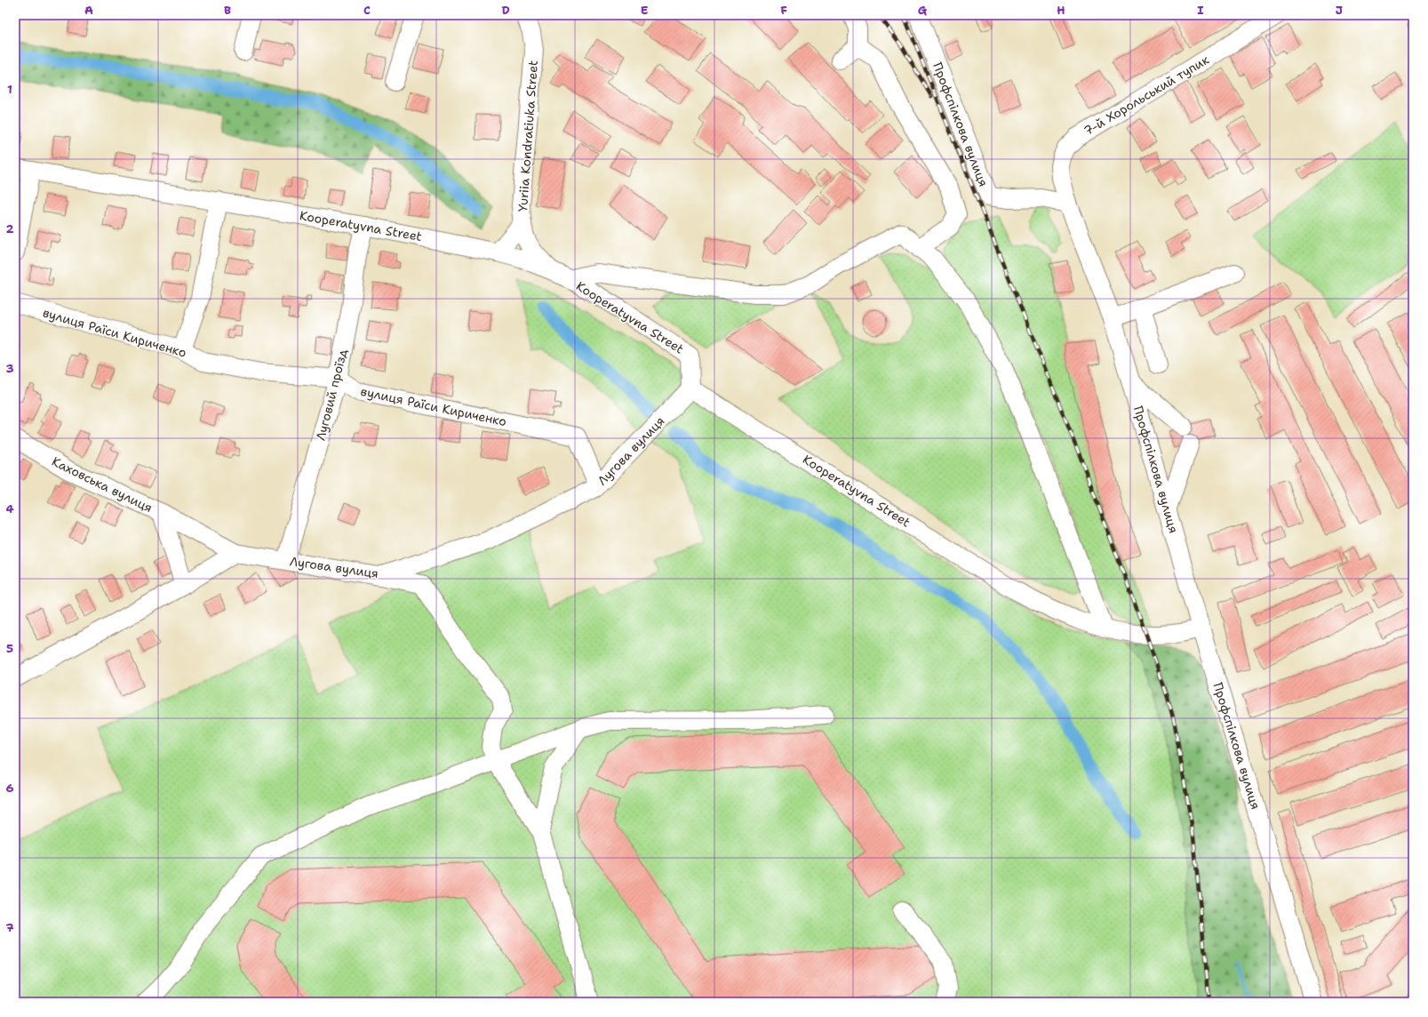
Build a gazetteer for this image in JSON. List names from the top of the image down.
{
  "streets": {
    "street": [
      "7-й Хорольський тупик",
      "Профспілкова вулиця",
      "Yuriia Kondratiuka Street",
      "Kooperatyvna Street",
      "вулиця Раїси Кириченко",
      "Луговий проїзд",
      "Лугова вулиця",
      "Каховська вулиця"
    ]
  },
  "crossings": [
    ["7-й Хорольський тупик", "Профспілкова вулиця"],
    ["Профспілкова вулиця", "Kooperatyvna Street"],
    ["Yuriia Kondratiuka Street", "Kooperatyvna Street"],
    ["Kooperatyvna Street", "Луговий проїзд"],
    ["Kooperatyvna Street", "Лугова вулиця"],
    ["вулиця Раїси Кириченко", "Луговий проїзд"],
    ["вулиця Раїси Кириченко", "Лугова вулиця"],
    ["Луговий проїзд", "Лугова вулиця"]
  ],
  "grid": {
    "columns": [
      "A",
      "B",
      "C",
      "D",
      "E",
      "F",
      "G",
      "H",
      "I",
      "J"
    ],
    "rows": [
      "1",
      "2",
      "3",
      "4",
      "5",
      "6",
      "7"
    ]
  }
}
